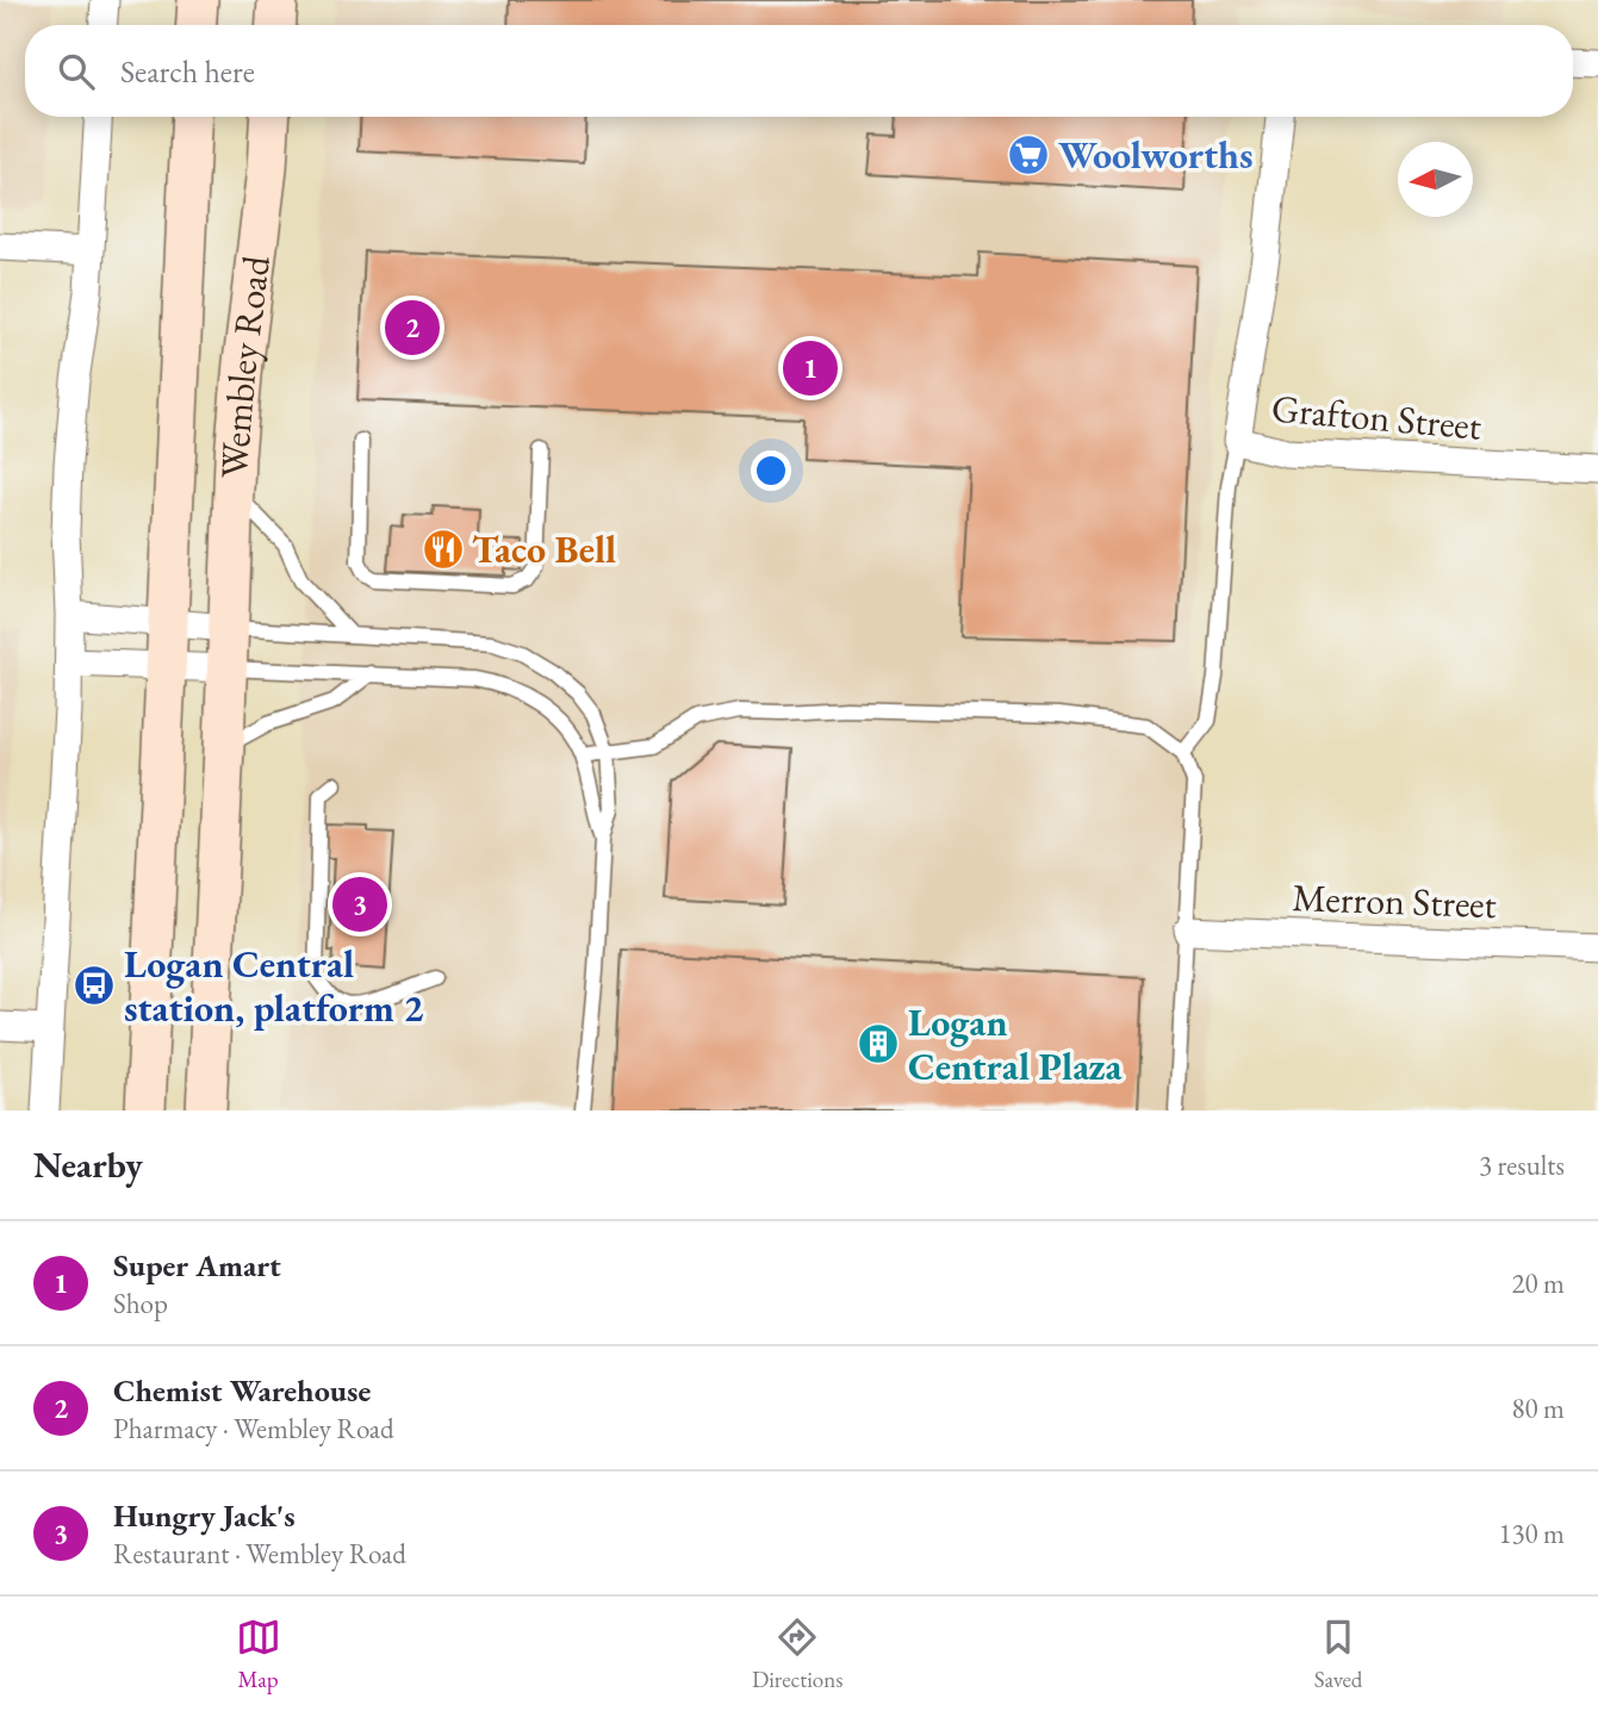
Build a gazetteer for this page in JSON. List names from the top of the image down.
{
  "streets": {
    "main road": ["Wembley Road"],
    "street": ["Grafton Street", "Merron Street"]
  },
  "places": {
    "supermarket": ["Woolworths"],
    "restaurant": ["Taco Bell"],
    "bus stop": ["Logan Central station, platform 2"],
    "building": ["Logan Central Plaza"]
  },
  "north": "left",
  "page": {
    "search": "Search here",
    "pins": ["2", "1", "3"],
    "heading": ["Nearby", "3 results"],
    "list": [
      {
        "mark": "1",
        "name": "Super Amart",
        "note": "Shop",
        "value": "20 m"
      },
      {
        "mark": "2",
        "name": "Chemist Warehouse",
        "note": "Pharmacy · Wembley Road",
        "value": "80 m"
      },
      {
        "mark": "3",
        "name": "Hungry Jack's",
        "note": "Restaurant · Wembley Road",
        "value": "130 m"
      }
    ],
    "nav": ["Map", "Directions", "Saved"]
  }
}
